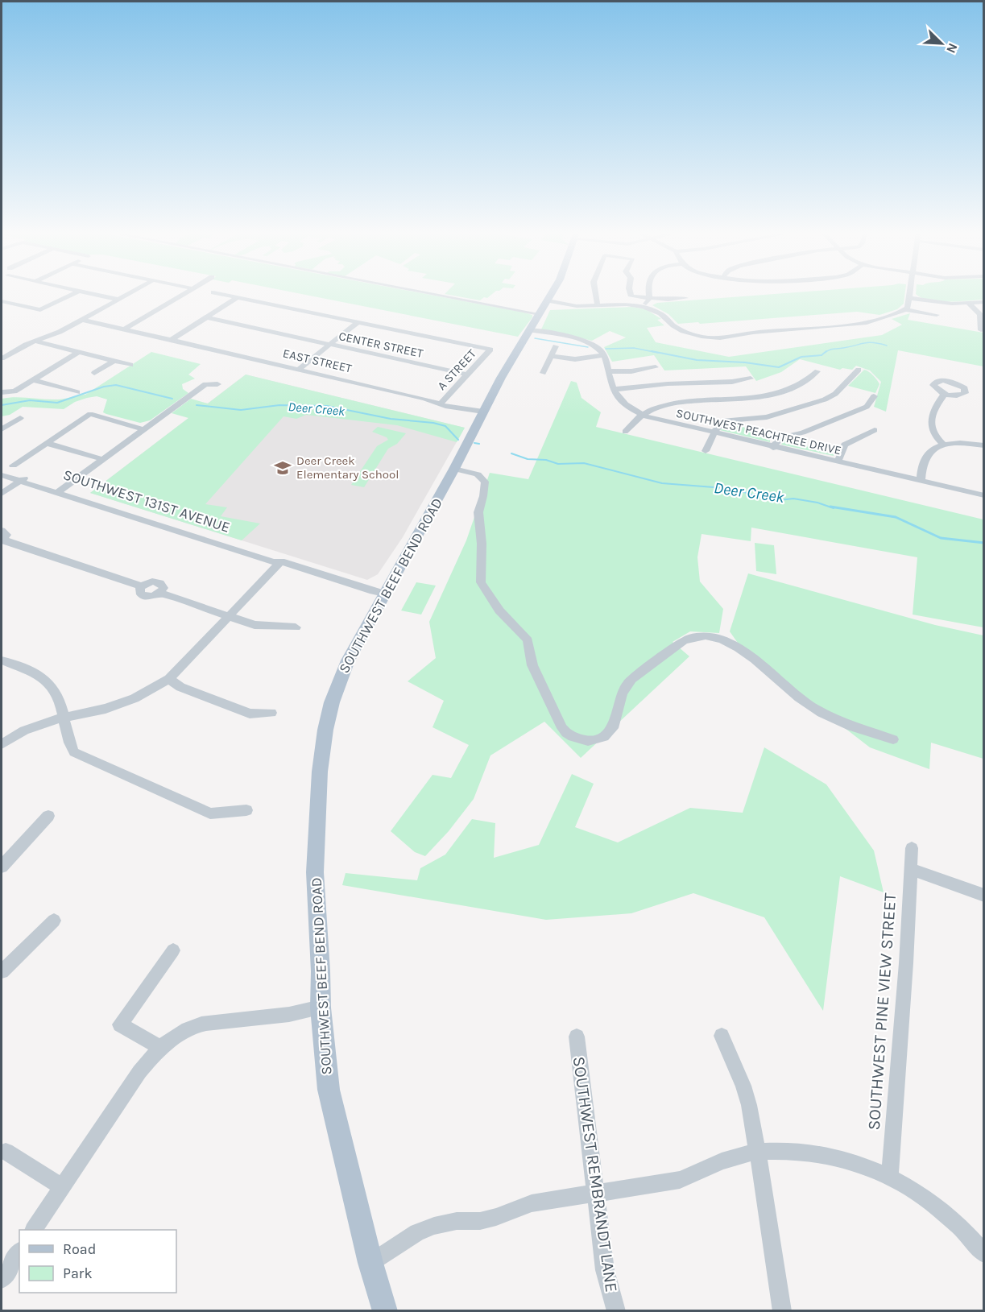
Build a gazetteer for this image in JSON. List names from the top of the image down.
{
  "streets": {
    "main road": ["SOUTHWEST BEEF BEND ROAD"],
    "street": [
      "CENTER STREET",
      "EAST STREET",
      "A STREET",
      "SOUTHWEST PEACHTREE DRIVE",
      "SOUTHWEST 131ST AVENUE",
      "SOUTHWEST PINE VIEW STREET",
      "SOUTHWEST REMBRANDT LANE"
    ]
  },
  "crossings": [
    ["CENTER STREET", "A STREET"],
    ["EAST STREET", "A STREET"],
    ["EAST STREET", "SOUTHWEST BEEF BEND ROAD"],
    ["SOUTHWEST 131ST AVENUE", "SOUTHWEST BEEF BEND ROAD"]
  ],
  "water": ["Deer Creek"],
  "places": {
    "school or university": ["Deer Creek Elementary School"]
  },
  "legend": ["Road", "Park"],
  "north": "bottom right"
}
